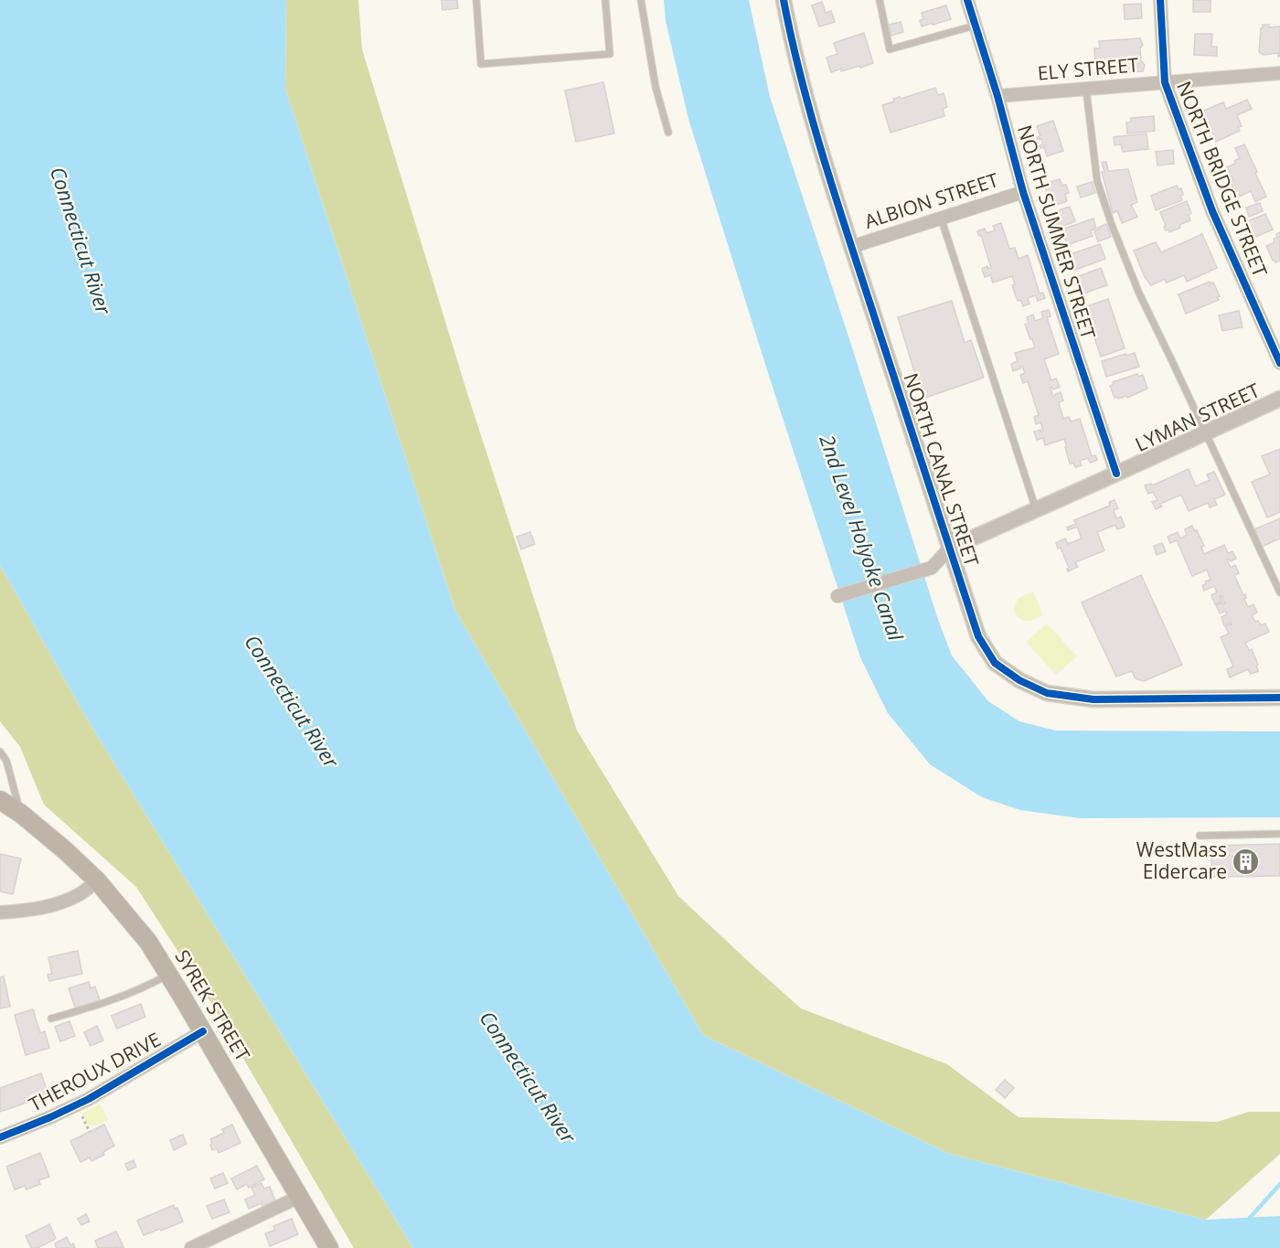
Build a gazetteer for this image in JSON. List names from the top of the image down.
{
  "streets": {
    "main road": ["SYREK STREET"],
    "street": [
      "ELY STREET",
      "NORTH BRIDGE STREET",
      "ALBION STREET",
      "NORTH SUMMER STREET",
      "LYMAN STREET",
      "NORTH CANAL STREET",
      "THEROUX DRIVE"
    ]
  },
  "crossings": [
    ["ELY STREET", "NORTH BRIDGE STREET"],
    ["ELY STREET", "NORTH SUMMER STREET"],
    ["ALBION STREET", "NORTH SUMMER STREET"],
    ["ALBION STREET", "NORTH CANAL STREET"],
    ["NORTH SUMMER STREET", "LYMAN STREET"],
    ["LYMAN STREET", "NORTH CANAL STREET"],
    ["SYREK STREET", "THEROUX DRIVE"]
  ],
  "water": ["Connecticut River", "2nd Level Holyoke Canal"],
  "places": {
    "building": ["WestMass Eldercare"]
  }
}
